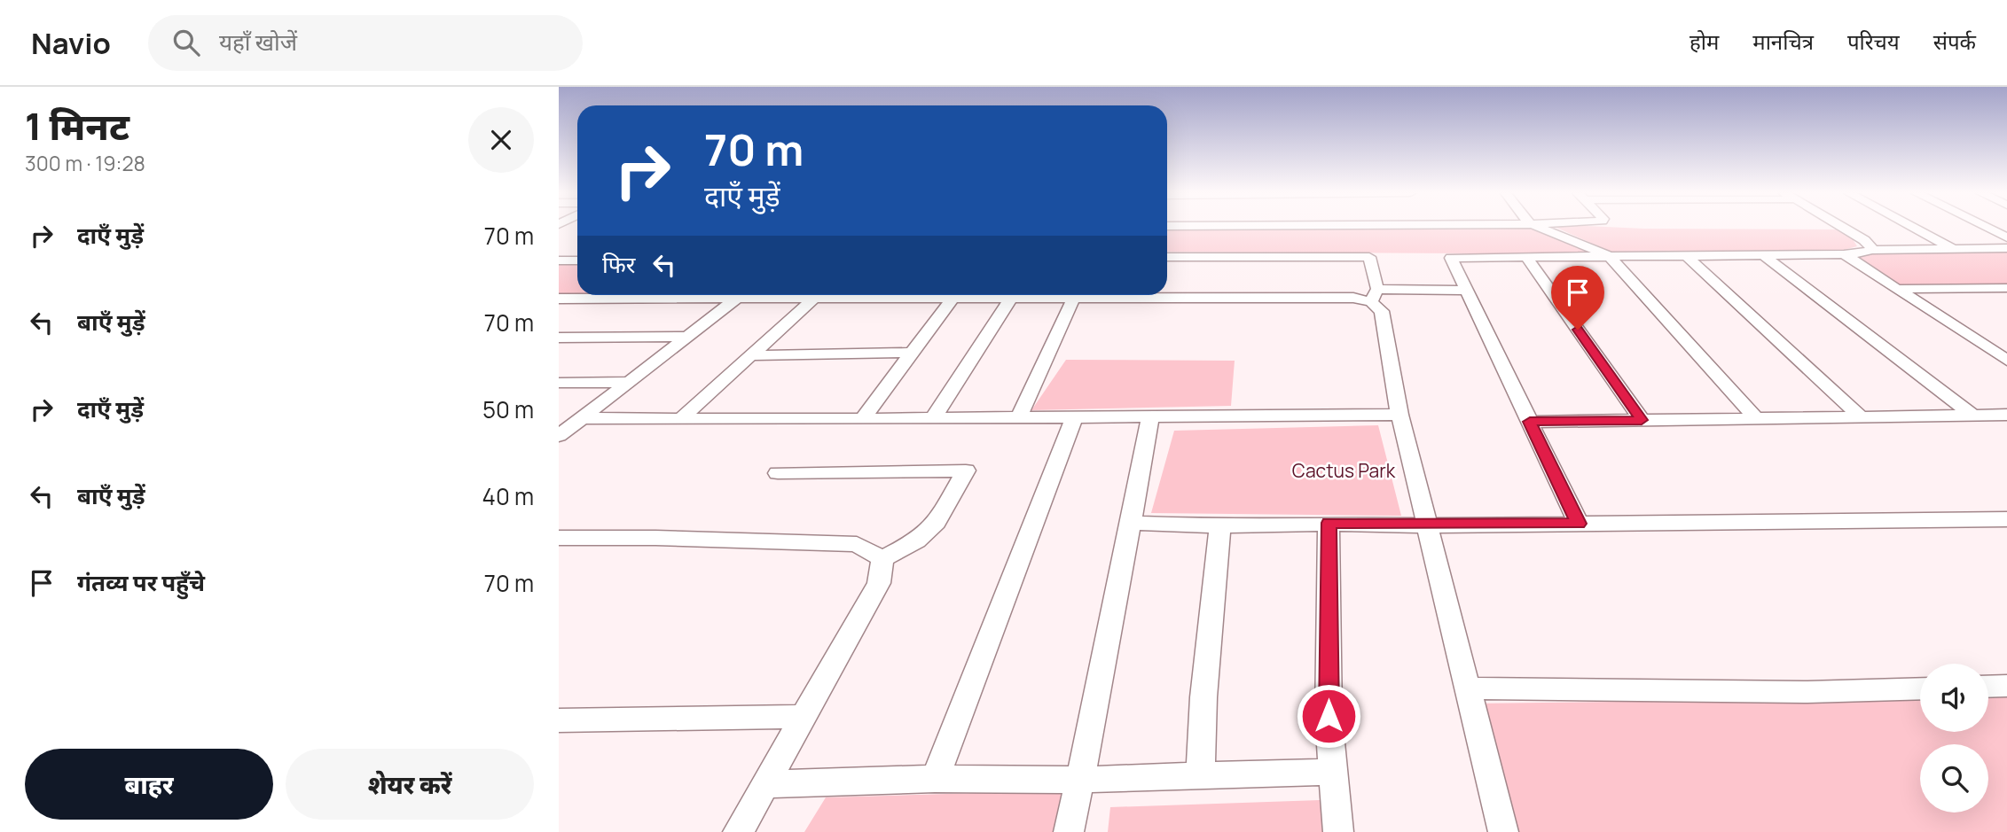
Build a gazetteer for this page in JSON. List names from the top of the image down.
{
  "parks": ["Cactus Park"],
  "page": {
    "header": "Navio",
    "search": "यहाँ खोजें",
    "nav": [
      "होम",
      "मानचित्र",
      "परिचय",
      "संपर्क"
    ],
    "heading": ["1 मिनट", "300 m · 19:28"],
    "turn": ["70 m", "दाएँ मुड़ें"],
    "list": [
      {
        "name": "दाएँ मुड़ें",
        "value": "70 m"
      },
      {
        "name": "बाएँ मुड़ें",
        "value": "70 m"
      },
      {
        "name": "दाएँ मुड़ें",
        "value": "50 m"
      },
      {
        "name": "बाएँ मुड़ें",
        "value": "40 m"
      },
      {
        "name": "गंतव्य पर पहुँचे",
        "value": "70 m"
      }
    ],
    "then": "फिर",
    "buttons": ["बाहर", "शेयर करें"]
  }
}
